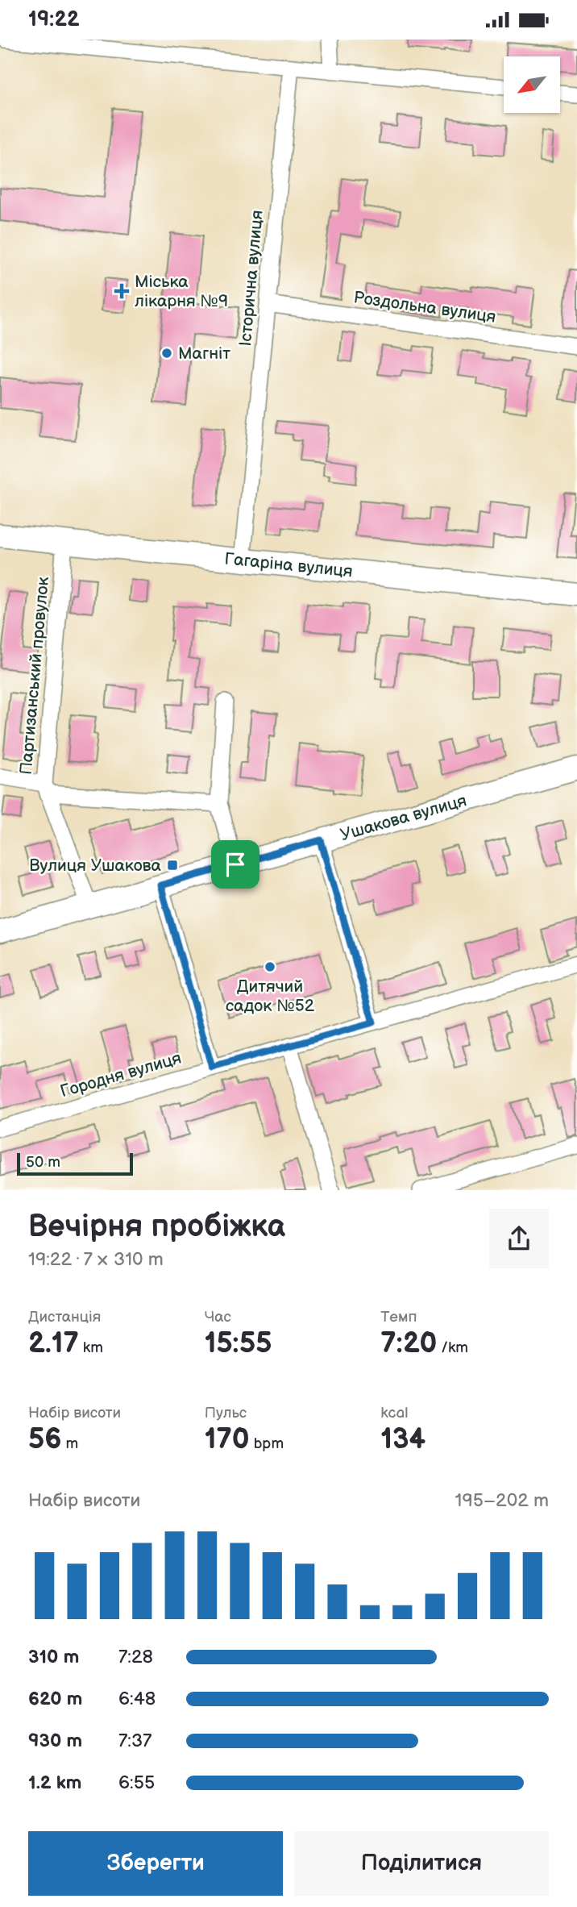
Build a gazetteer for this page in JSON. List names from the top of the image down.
{
  "streets": {
    "street": [
      "Історична вулиця",
      "Роздольна вулиця",
      "Гагаріна вулиця",
      "Партизанський провулок",
      "Ушакова вулиця",
      "Городня вулиця"
    ]
  },
  "crossings": [
    ["Історична вулиця", "Роздольна вулиця"],
    ["Історична вулиця", "Гагаріна вулиця"],
    ["Гагаріна вулиця", "Партизанський провулок"],
    ["Партизанський провулок", "Ушакова вулиця"]
  ],
  "places": {
    "health": ["Міська лікарня №9"],
    "other": ["Магніт", "Дитячий садок №52"],
    "transit": ["Вулиця Ушакова"]
  },
  "scale_bar": "50 m",
  "north": "bottom left",
  "page": {
    "status": "19:22",
    "scale": "50 m",
    "heading": ["Вечірня пробіжка", "19:22 · 7 × 310 m"],
    "stats": [
      ["Дистанція", "2.17 km"],
      ["Час", "15:55"],
      ["Темп", "7:20 /km"],
      ["Набір висоти", "56 m"],
      ["Пульс", "170 bpm"],
      ["kcal", "134"]
    ],
    "chart": ["Набір висоти", "195–202 m"],
    "list": [
      {
        "name": "310 m",
        "note": "7:28"
      },
      {
        "name": "620 m",
        "note": "6:48"
      },
      {
        "name": "930 m",
        "note": "7:37"
      },
      {
        "name": "1.2 km",
        "note": "6:55"
      }
    ],
    "buttons": ["Зберегти", "Поділитися"]
  }
}
